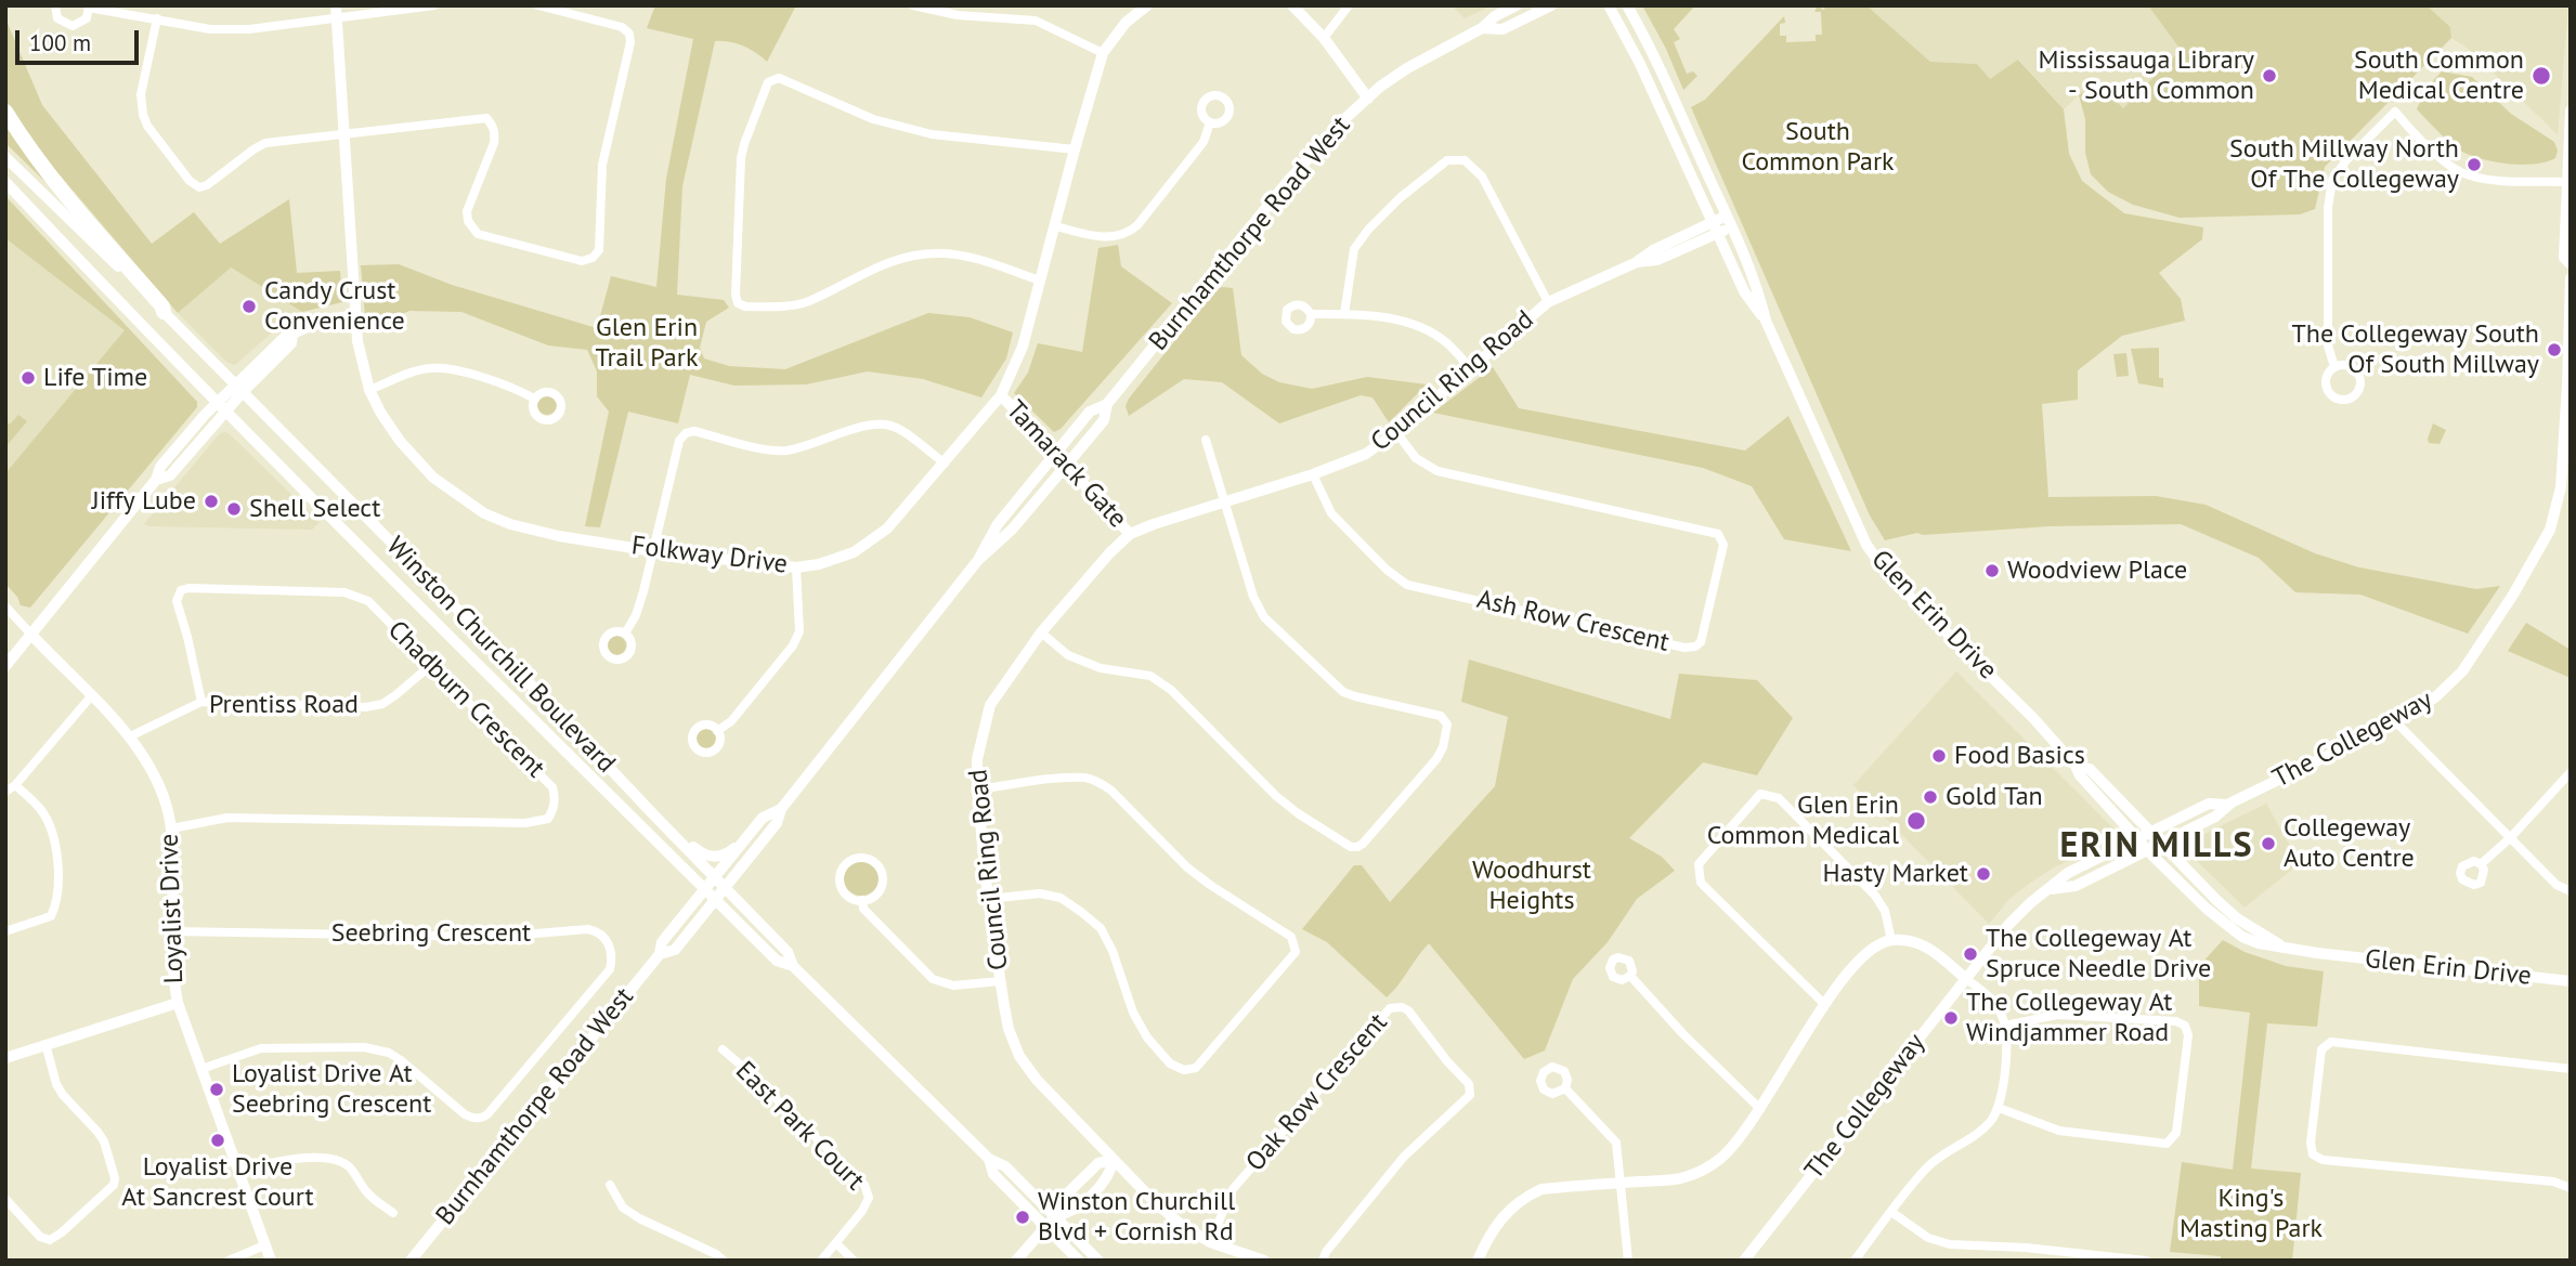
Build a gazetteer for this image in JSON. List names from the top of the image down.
{
  "streets": {
    "street": [
      "Burnhamthorpe Road West",
      "Council Ring Road",
      "Tamarack Gate",
      "Folkway Drive",
      "Glen Erin Drive",
      "Ash Row Crescent",
      "Winston Churchill Boulevard",
      "Chadburn Crescent",
      "Prentiss Road",
      "The Collegeway",
      "Loyalist Drive",
      "Seebring Crescent",
      "Oak Row Crescent",
      "East Park Court"
    ]
  },
  "crossings": [
    ["Burnhamthorpe Road West", "Tamarack Gate"],
    ["Burnhamthorpe Road West", "Winston Churchill Boulevard"],
    ["Council Ring Road", "Tamarack Gate"],
    ["Council Ring Road", "Glen Erin Drive"],
    ["Council Ring Road", "Ash Row Crescent"],
    ["Council Ring Road", "Oak Row Crescent"],
    ["Tamarack Gate", "Folkway Drive"],
    ["Glen Erin Drive", "The Collegeway"],
    ["Chadburn Crescent", "Prentiss Road"],
    ["Chadburn Crescent", "Loyalist Drive"],
    ["Prentiss Road", "Loyalist Drive"],
    ["Loyalist Drive", "Seebring Crescent"]
  ],
  "districts": ["ERIN MILLS"],
  "parks": [
    "South Common Park",
    "Glen Erin Trail Park",
    "Woodhurst Heights",
    "King's Masting Park"
  ],
  "places": [
    "Mississauga Library - South Common",
    "South Common Medical Centre",
    "South Millway North Of The Collegeway",
    "Candy Crust Convenience",
    "The Collegeway South Of South Millway",
    "Life Time",
    "Jiffy Lube",
    "Shell Select",
    "Woodview Place",
    "Food Basics",
    "Gold Tan",
    "Glen Erin Common Medical",
    "Collegeway Auto Centre",
    "Hasty Market",
    "The Collegeway At Spruce Needle Drive",
    "The Collegeway At Windjammer Road",
    "Loyalist Drive At Seebring Crescent",
    "Loyalist Drive At Sancrest Court",
    "Winston Churchill Blvd + Cornish Rd"
  ],
  "scale_bar": "100 m"
}
